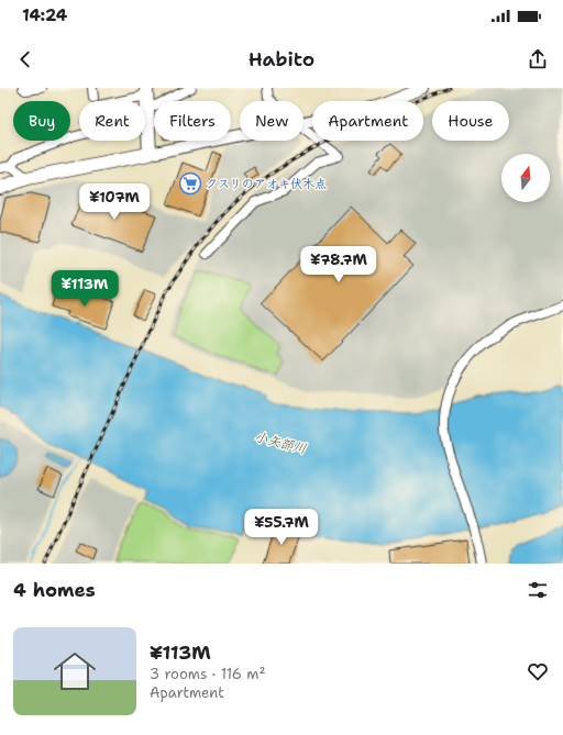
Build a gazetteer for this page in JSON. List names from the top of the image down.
{
  "water": ["小矢部川"],
  "places": {
    "supermarket": ["クスリのアオキ伏木点"]
  },
  "north": "top",
  "page": {
    "status": "14:24",
    "header": "Habito",
    "chip": [
      "Buy",
      "Rent",
      "Filters",
      "New",
      "Apartment",
      "House"
    ],
    "price": [
      "¥107M",
      "¥78.7M",
      "¥113M",
      "¥55.7M"
    ],
    "heading": "4 homes",
    "list": [
      {
        "name": "¥113M",
        "note": "3 rooms · 116 m² · Apartment"
      }
    ]
  }
}
